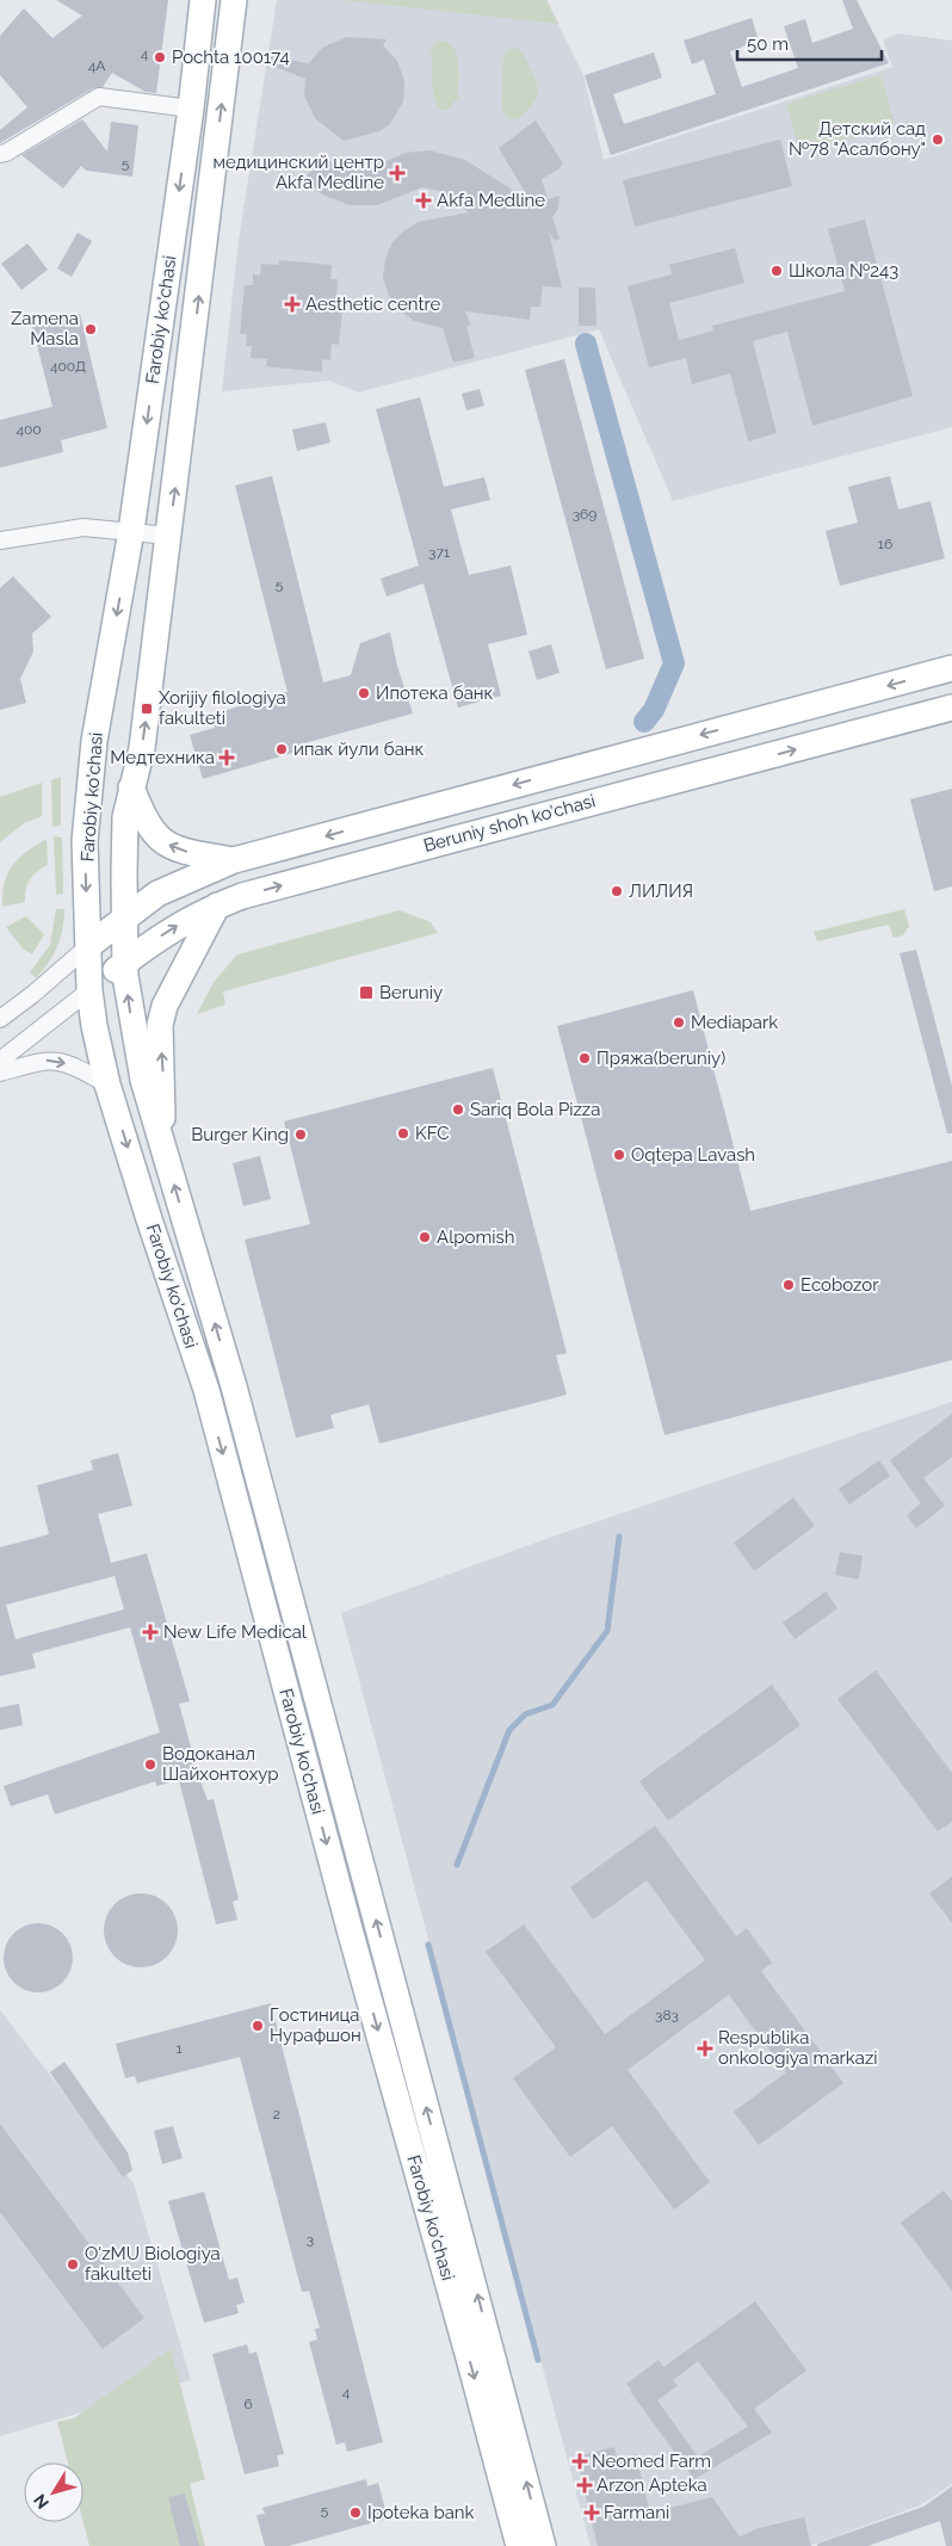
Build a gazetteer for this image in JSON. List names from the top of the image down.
{
  "streets": {
    "main road": ["Farobiy ko'chasi", "Beruniy shoh ko'chasi"]
  },
  "crossings": [
    ["Farobiy ko'chasi", "Beruniy shoh ko'chasi"]
  ],
  "places": {
    "other": [
      "Pochta 100174",
      "Детский сад №78 \"Асалбону\"",
      "Школа №243",
      "Zamena Masla",
      "Ипотека банк",
      "ипак йули банк",
      "ЛИЛИЯ",
      "Mediapark",
      "Пряжа(beruniy)",
      "Sariq Bola Pizza",
      "KFC",
      "Burger King",
      "Oqtepa Lavash",
      "Alpomish",
      "Ecobozor",
      "Водоканал Шайхонтохур",
      "Гостиница Нурафшон",
      "O'zMU Biologiya fakulteti",
      "Ipoteka bank"
    ],
    "health": [
      "медицинский центр Akfa Medline",
      "Akfa Medline",
      "Aesthetic centre",
      "Медтехника",
      "New Life Medical",
      "Respublika onkologiya markazi",
      "Neomed Farm",
      "Arzon Apteka",
      "Farmani"
    ],
    "transit": ["Xorijiy filologiya fakulteti", "Beruniy"]
  },
  "house_numbers": [
    "4",
    "4A",
    "5",
    "400Д",
    "400",
    "369",
    "16",
    "371",
    "5",
    "383",
    "1",
    "2",
    "3",
    "4",
    "6",
    "5"
  ],
  "scale_bar": "50 m",
  "north": "bottom left"
}
